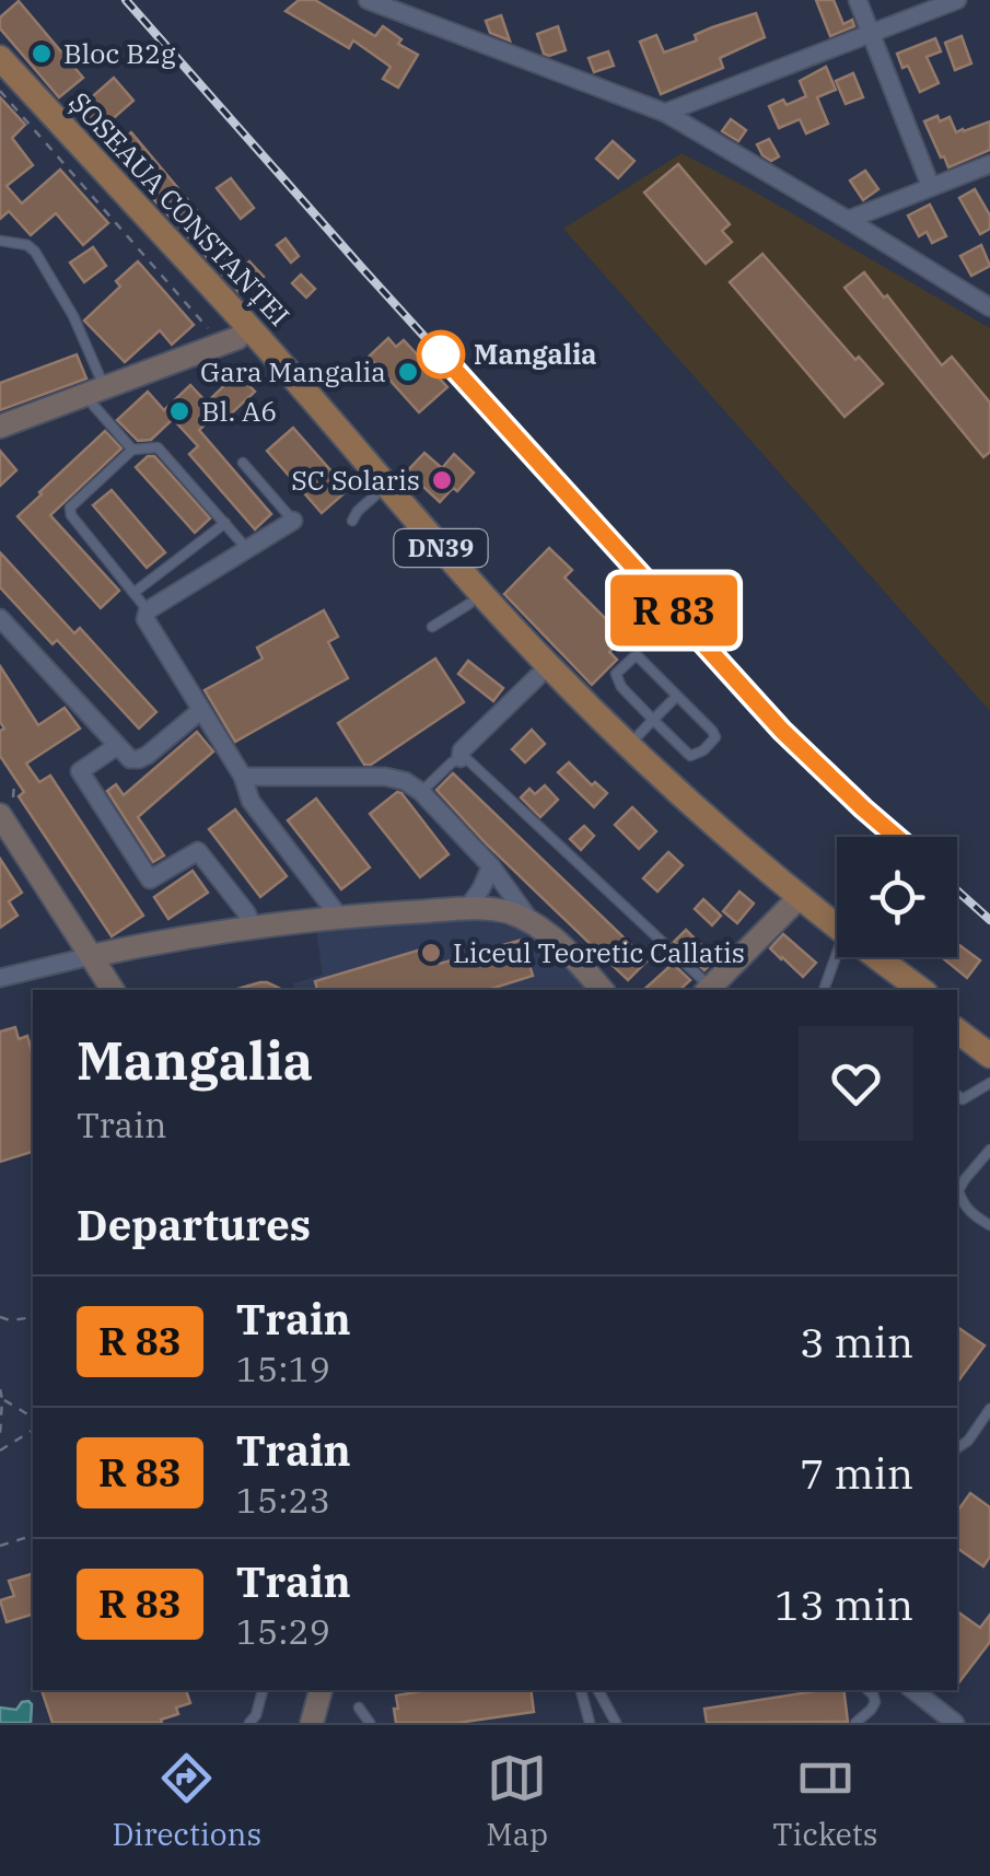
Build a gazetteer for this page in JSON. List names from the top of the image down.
{
  "streets": {
    "main road": ["ȘOSEAUA CONSTANȚEI", "DN39"]
  },
  "places": [
    "Bloc B2g",
    "Mangalia",
    "Gara Mangalia",
    "Bl. A6",
    "SC Solaris",
    "Liceul Teoretic Callatis"
  ],
  "page": {
    "on_map": "R 83",
    "heading": [
      ["Mangalia", "Train"],
      "Departures"
    ],
    "list": [
      {
        "mark": "R 83",
        "name": "Train",
        "note": "15:19",
        "value": "3 min"
      },
      {
        "mark": "R 83",
        "name": "Train",
        "note": "15:23",
        "value": "7 min"
      },
      {
        "mark": "R 83",
        "name": "Train",
        "note": "15:29",
        "value": "13 min"
      }
    ],
    "tabs": ["Directions", "Map", "Tickets"]
  }
}
